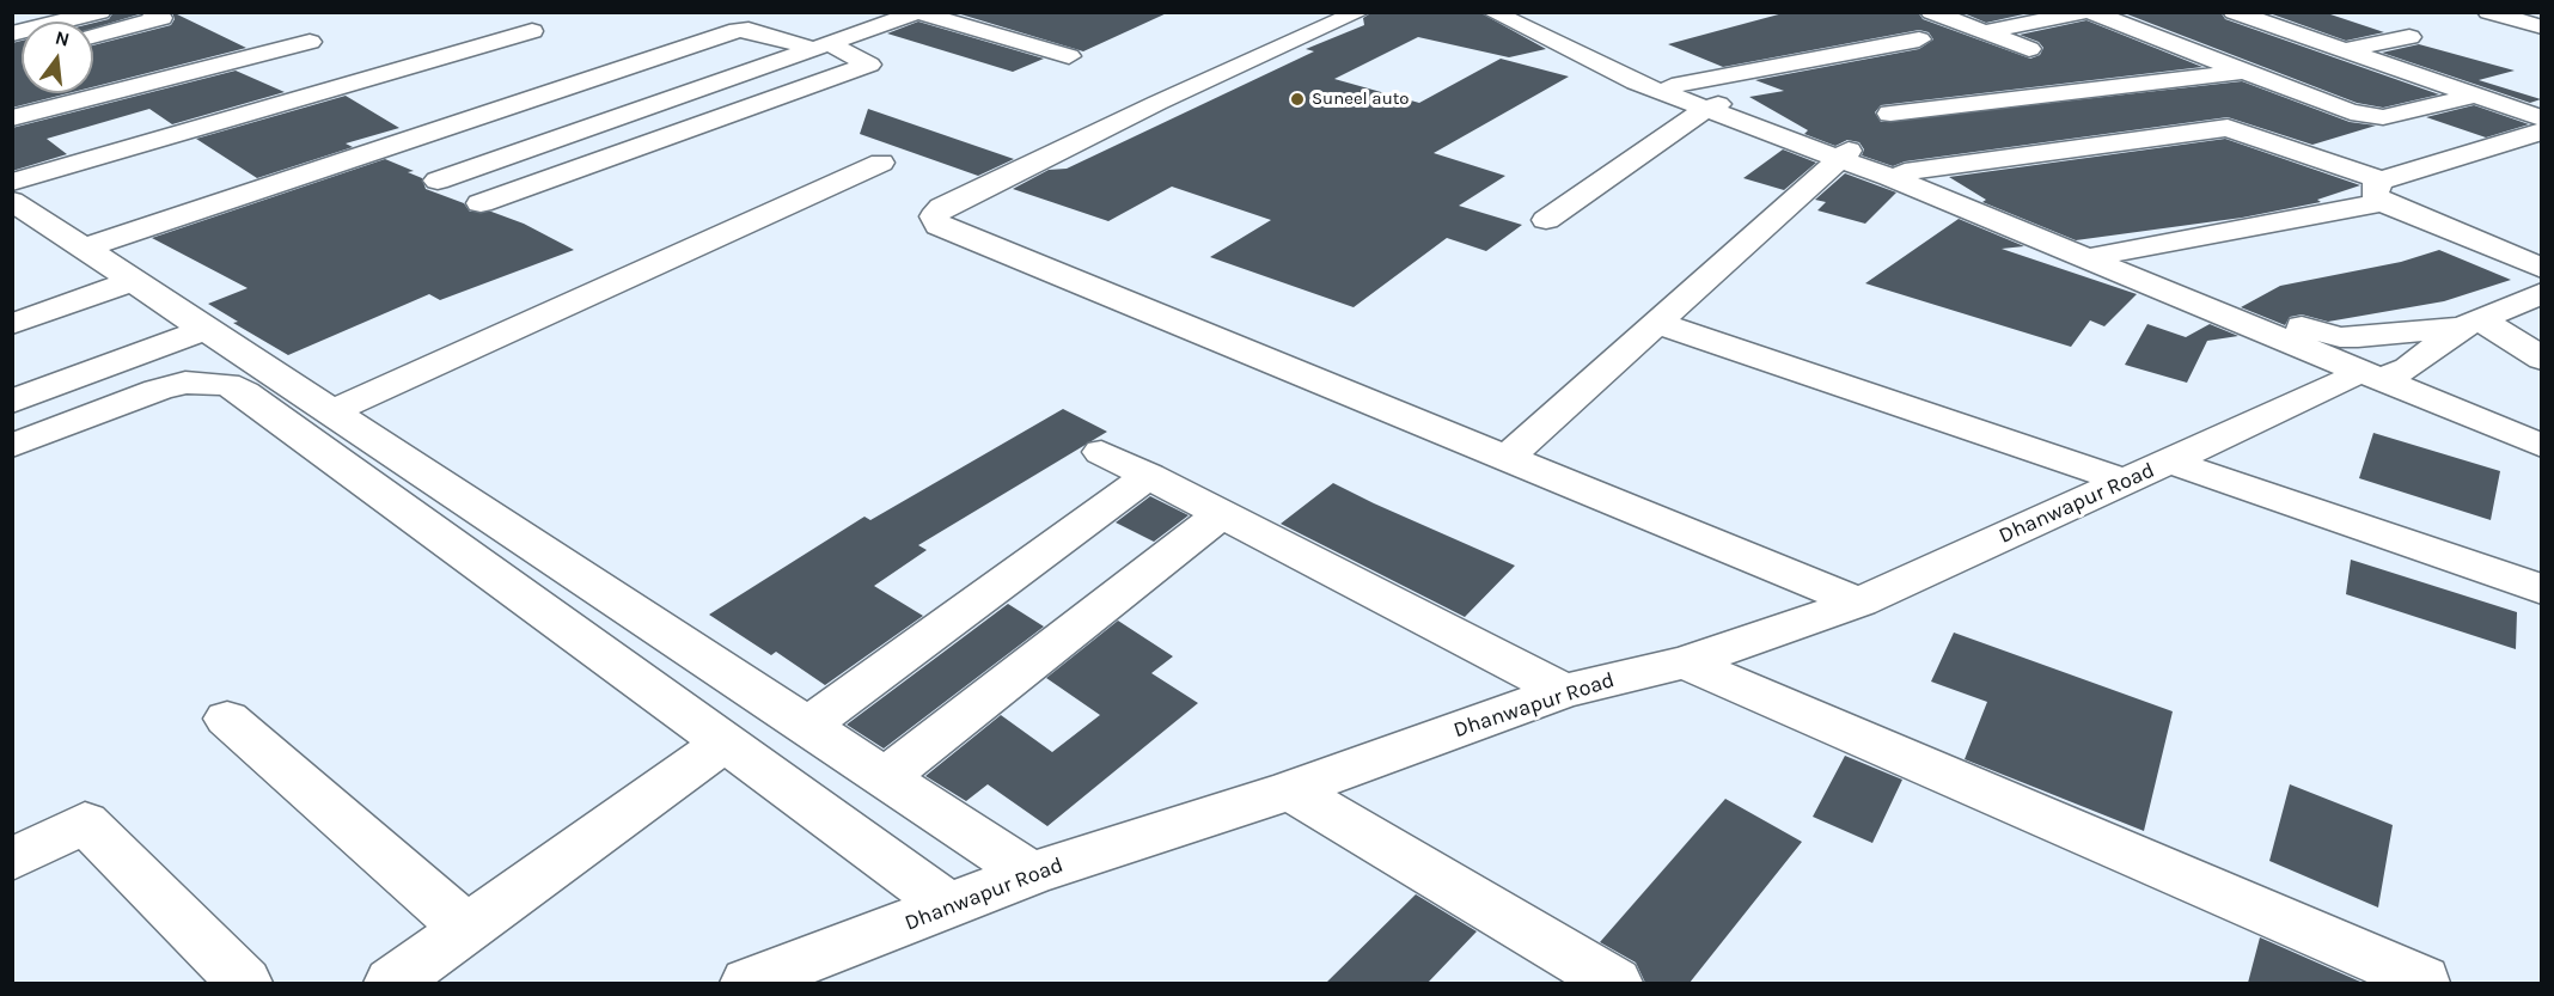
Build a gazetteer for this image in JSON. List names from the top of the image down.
{
  "streets": {
    "street": ["Dhanwapur Road"]
  },
  "places": ["Suneel auto"],
  "north": "top"
}
